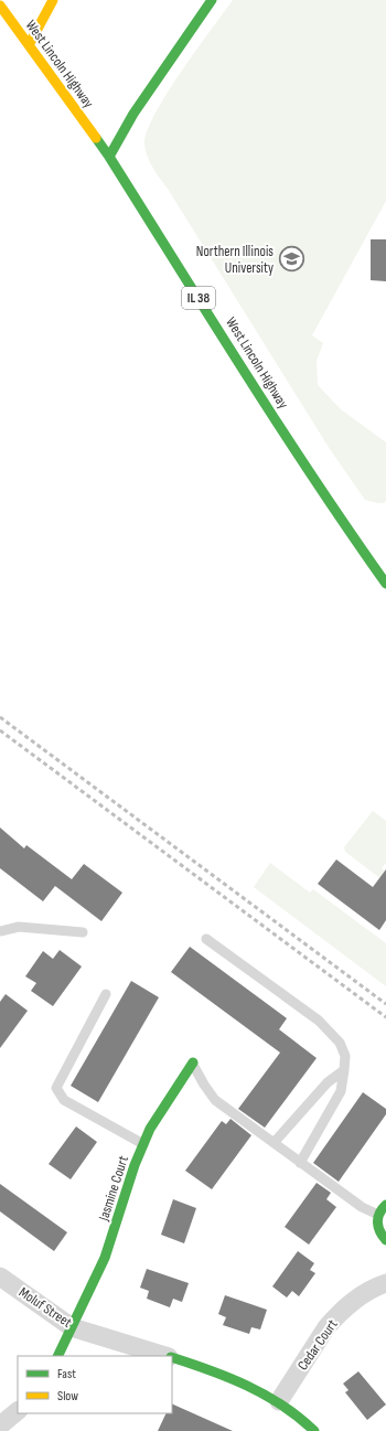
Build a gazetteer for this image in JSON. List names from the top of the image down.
{
  "streets": {
    "street": [
      "West Lincoln Highway",
      "IL 38",
      "Jasmine Court",
      "Moluf Street",
      "Cedar Court"
    ]
  },
  "crossings": [
    ["Jasmine Court", "Moluf Street"],
    ["Moluf Street", "Cedar Court"]
  ],
  "places": {
    "school or university": ["Northern Illinois University"]
  },
  "legend": ["Fast", "Slow"]
}
